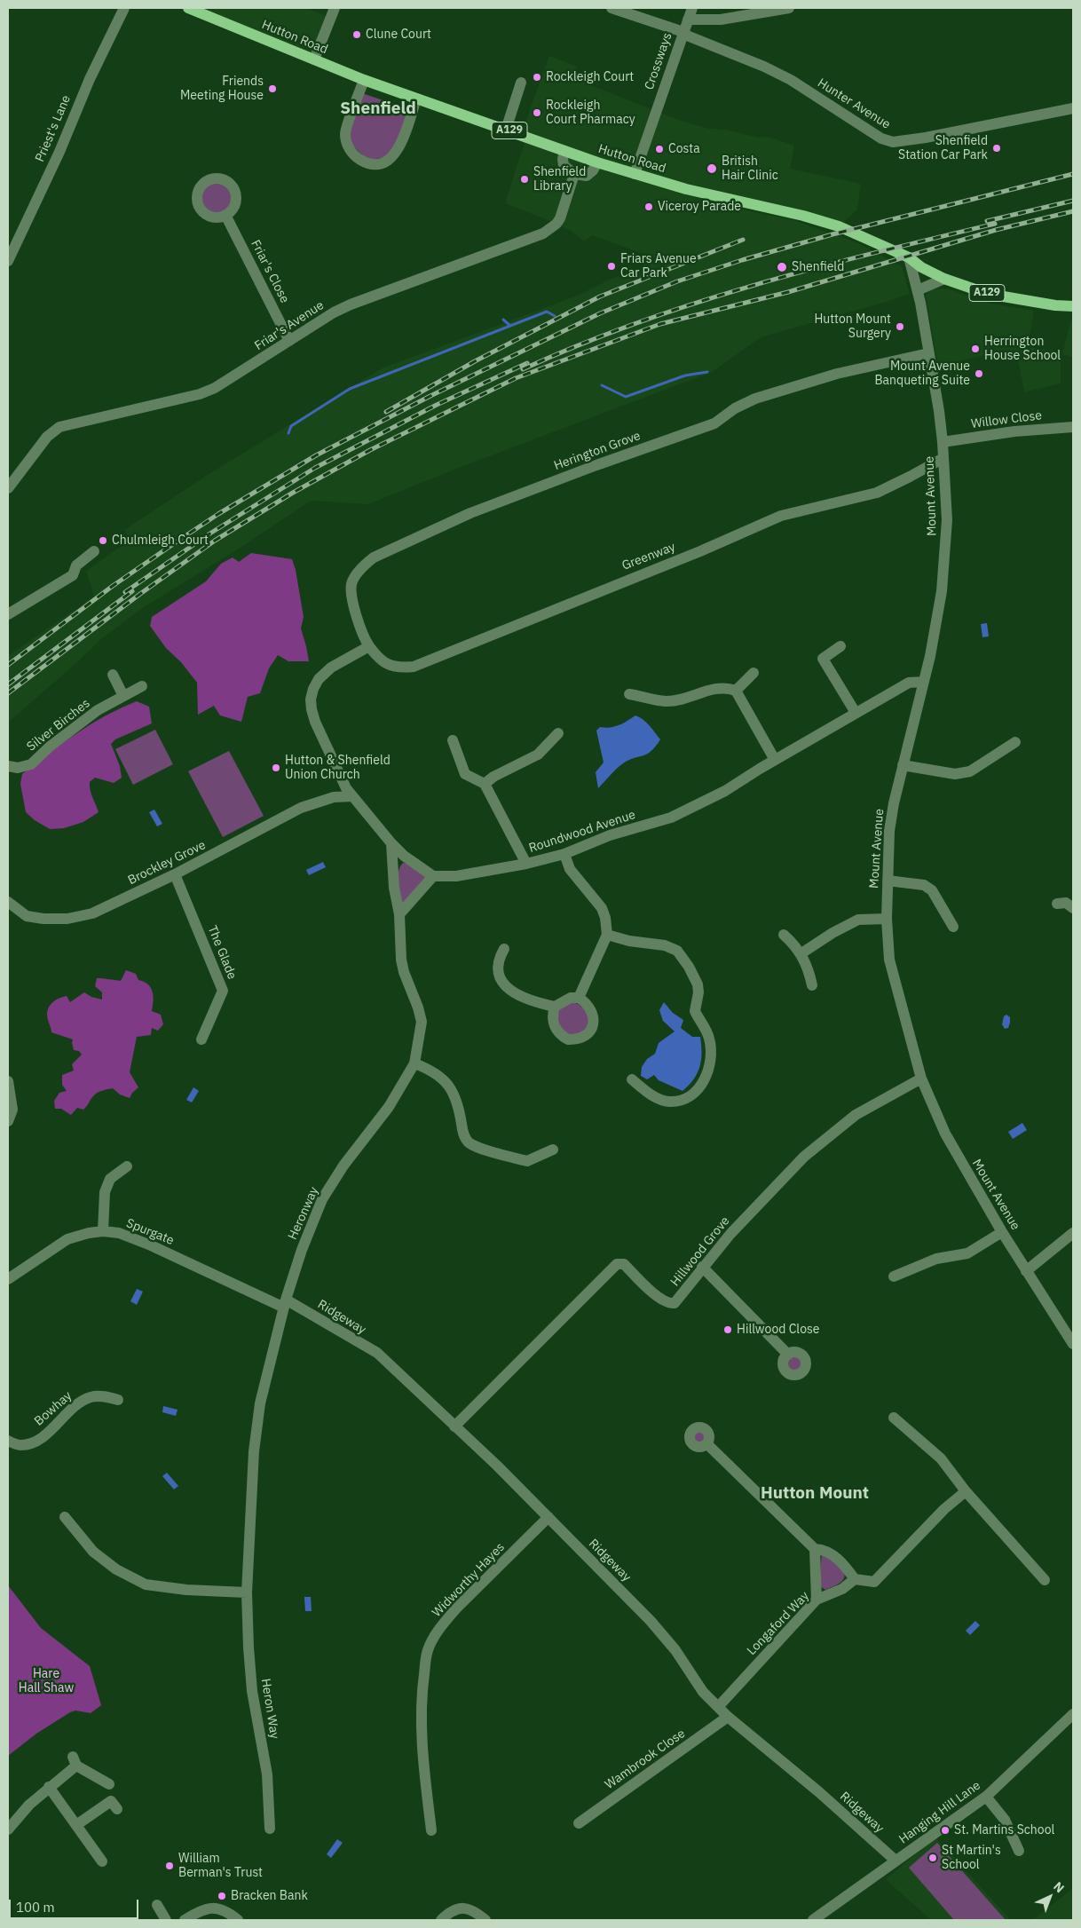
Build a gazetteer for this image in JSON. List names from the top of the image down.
{
  "streets": {
    "main road": ["Hutton Road", "A129"],
    "street": [
      "Crossways",
      "Hunter Avenue",
      "Priest's Lane",
      "Friar's Close",
      "Friar's Avenue",
      "Willow Close",
      "Herington Grove",
      "Mount Avenue",
      "Greenway",
      "Silver Birches",
      "Roundwood Avenue",
      "Brockley Grove",
      "The Glade",
      "Heronway",
      "Spurgate",
      "Hillwood Grove",
      "Ridgeway",
      "Bowhay",
      "Widworthy Hayes",
      "Longaford Way",
      "Heron Way",
      "Wambrook Close",
      "Hanging Hill Lane"
    ]
  },
  "crossings": [
    ["Hutton Road", "Crossways"],
    ["Hutton Road", "Mount Avenue"],
    ["Crossways", "Hunter Avenue"],
    ["Friar's Close", "Friar's Avenue"],
    ["Willow Close", "Mount Avenue"],
    ["Herington Grove", "Mount Avenue"],
    ["Herington Grove", "Greenway"],
    ["Mount Avenue", "Greenway"],
    ["Mount Avenue", "Roundwood Avenue"],
    ["Mount Avenue", "Hillwood Grove"],
    ["Brockley Grove", "The Glade"],
    ["Heronway", "Spurgate"],
    ["Heronway", "Ridgeway"],
    ["Heronway", "Heron Way"],
    ["Spurgate", "Ridgeway"],
    ["Hillwood Grove", "Ridgeway"],
    ["Ridgeway", "Widworthy Hayes"],
    ["Ridgeway", "Longaford Way"],
    ["Ridgeway", "Wambrook Close"],
    ["Ridgeway", "Hanging Hill Lane"]
  ],
  "districts": ["Shenfield", "Hutton Mount"],
  "parks": ["Hare Hall Shaw"],
  "places": [
    "Clune Court",
    "Rockleigh Court",
    "Friends Meeting House",
    "Rockleigh Court Pharmacy",
    "Shenfield Station Car Park",
    "Costa",
    "British Hair Clinic",
    "Shenfield Library",
    "Viceroy Parade",
    "Friars Avenue Car Park",
    "Shenfield",
    "Hutton Mount Surgery",
    "Herrington House School",
    "Mount Avenue Banqueting Suite",
    "Chulmleigh Court",
    "Hutton & Shenfield Union Church",
    "Hillwood Close",
    "St. Martins School",
    "St Martin's School",
    "William Berman's Trust",
    "Bracken Bank"
  ],
  "scale_bar": "100 m",
  "north": "top right"
}
